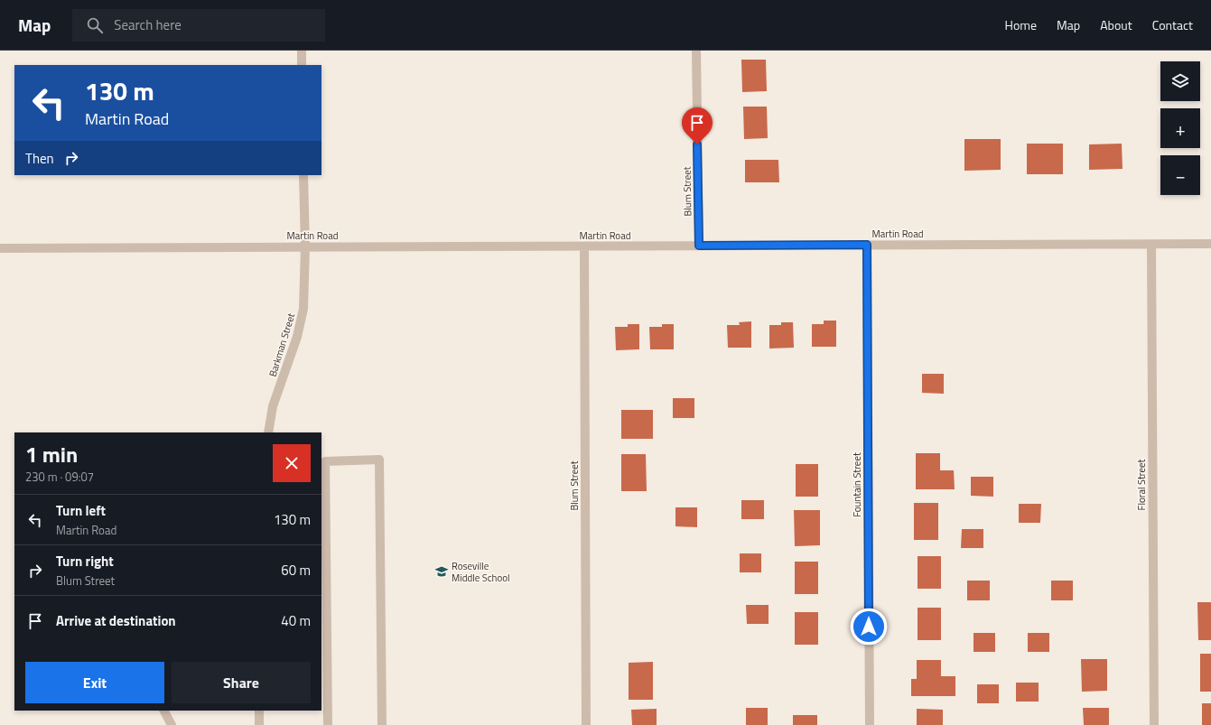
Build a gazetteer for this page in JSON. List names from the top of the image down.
{
  "streets": {
    "street": [
      "Blum Street",
      "Martin Road",
      "Barkman Street",
      "Fountain Street",
      "Floral Street"
    ]
  },
  "crossings": [
    ["Blum Street", "Martin Road"],
    ["Martin Road", "Barkman Street"],
    ["Martin Road", "Fountain Street"],
    ["Martin Road", "Floral Street"]
  ],
  "places": {
    "school or university": ["Roseville Middle School"]
  },
  "page": {
    "header": "Map",
    "search": "Search here",
    "nav": [
      "Home",
      "Map",
      "About",
      "Contact"
    ],
    "map_buttons": ["+", "−"],
    "turn": ["130 m", "Martin Road"],
    "then": "Then",
    "heading": ["1 min", "230 m · 09:07"],
    "list": [
      {
        "name": "Turn left",
        "note": "Martin Road",
        "value": "130 m"
      },
      {
        "name": "Turn right",
        "note": "Blum Street",
        "value": "60 m"
      },
      {
        "name": "Arrive at destination",
        "value": "40 m"
      }
    ],
    "buttons": ["Exit", "Share"]
  }
}
